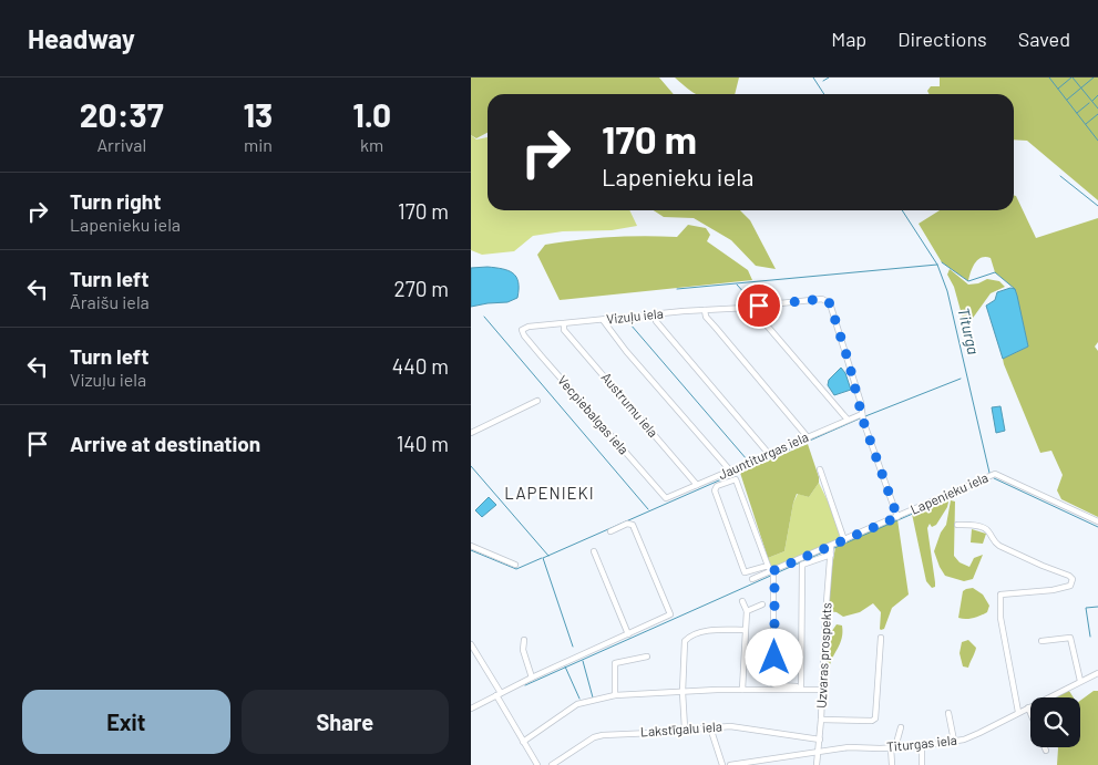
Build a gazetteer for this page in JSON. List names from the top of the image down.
{
  "streets": {
    "street": [
      "Vizuļu iela",
      "Austrumu iela",
      "Vecpiebalgas iela",
      "Jauntiturgas iela",
      "Lapenieku iela",
      "Uzvaras prospekts",
      "Lakstīgalu iela",
      "Titurgas iela"
    ]
  },
  "crossings": [
    ["Vizuļu iela", "Austrumu iela"],
    ["Vizuļu iela", "Vecpiebalgas iela"],
    ["Vizuļu iela", "Jauntiturgas iela"],
    ["Austrumu iela", "Jauntiturgas iela"],
    ["Vecpiebalgas iela", "Jauntiturgas iela"],
    ["Lapenieku iela", "Uzvaras prospekts"],
    ["Uzvaras prospekts", "Lakstīgalu iela"],
    ["Uzvaras prospekts", "Titurgas iela"]
  ],
  "districts": ["LAPENIEKI"],
  "water": ["Titurga"],
  "page": {
    "header": "Headway",
    "nav": ["Map", "Directions", "Saved"],
    "eta": [
      "20:37",
      "Arrival",
      "13",
      "min",
      "1.0",
      "km"
    ],
    "turn": ["170 m", "Lapenieku iela"],
    "list": [
      {
        "name": "Turn right",
        "note": "Lapenieku iela",
        "value": "170 m"
      },
      {
        "name": "Turn left",
        "note": "Āraišu iela",
        "value": "270 m"
      },
      {
        "name": "Turn left",
        "note": "Vizuļu iela",
        "value": "440 m"
      },
      {
        "name": "Arrive at destination",
        "value": "140 m"
      }
    ],
    "buttons": ["Exit", "Share"]
  }
}
